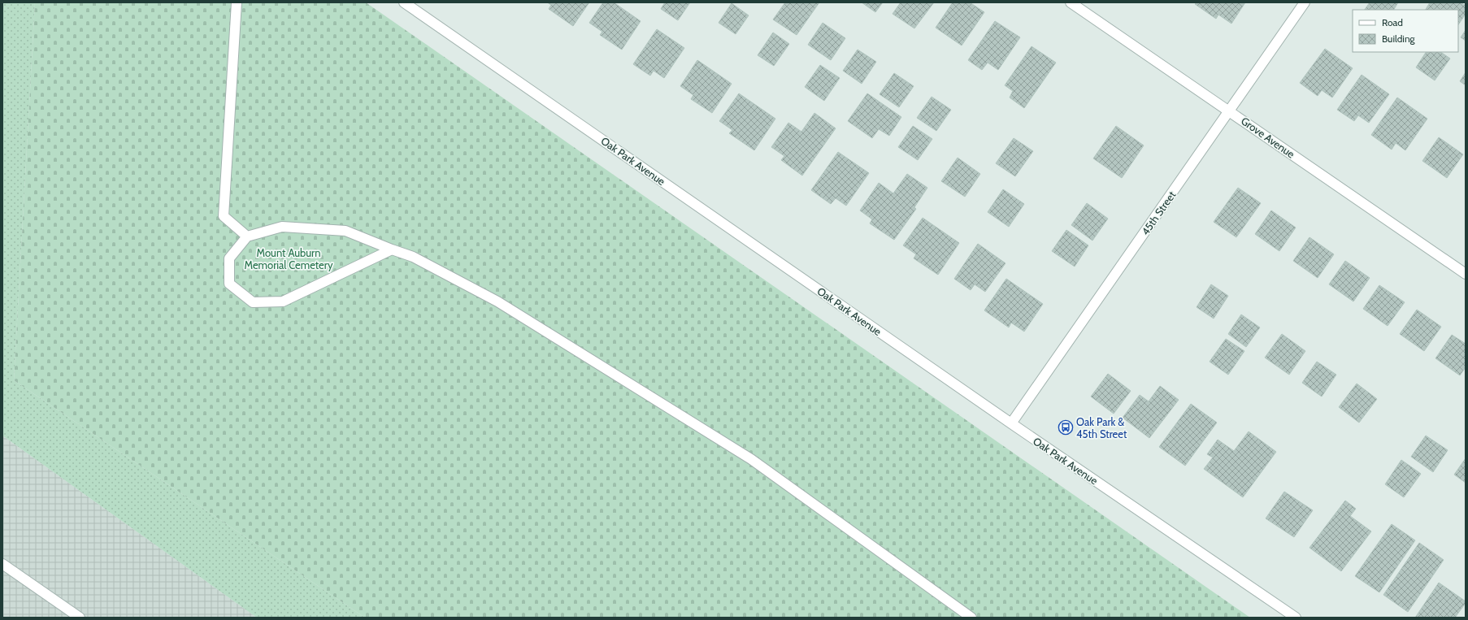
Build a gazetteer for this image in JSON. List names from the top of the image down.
{
  "streets": {
    "street": ["Grove Avenue", "Oak Park Avenue", "45th Street"]
  },
  "crossings": [
    ["Grove Avenue", "45th Street"],
    ["Oak Park Avenue", "45th Street"]
  ],
  "parks": ["Mount Auburn Memorial Cemetery"],
  "places": {
    "bus stop": ["Oak Park & 45th Street"]
  },
  "legend": ["Road", "Building"]
}
